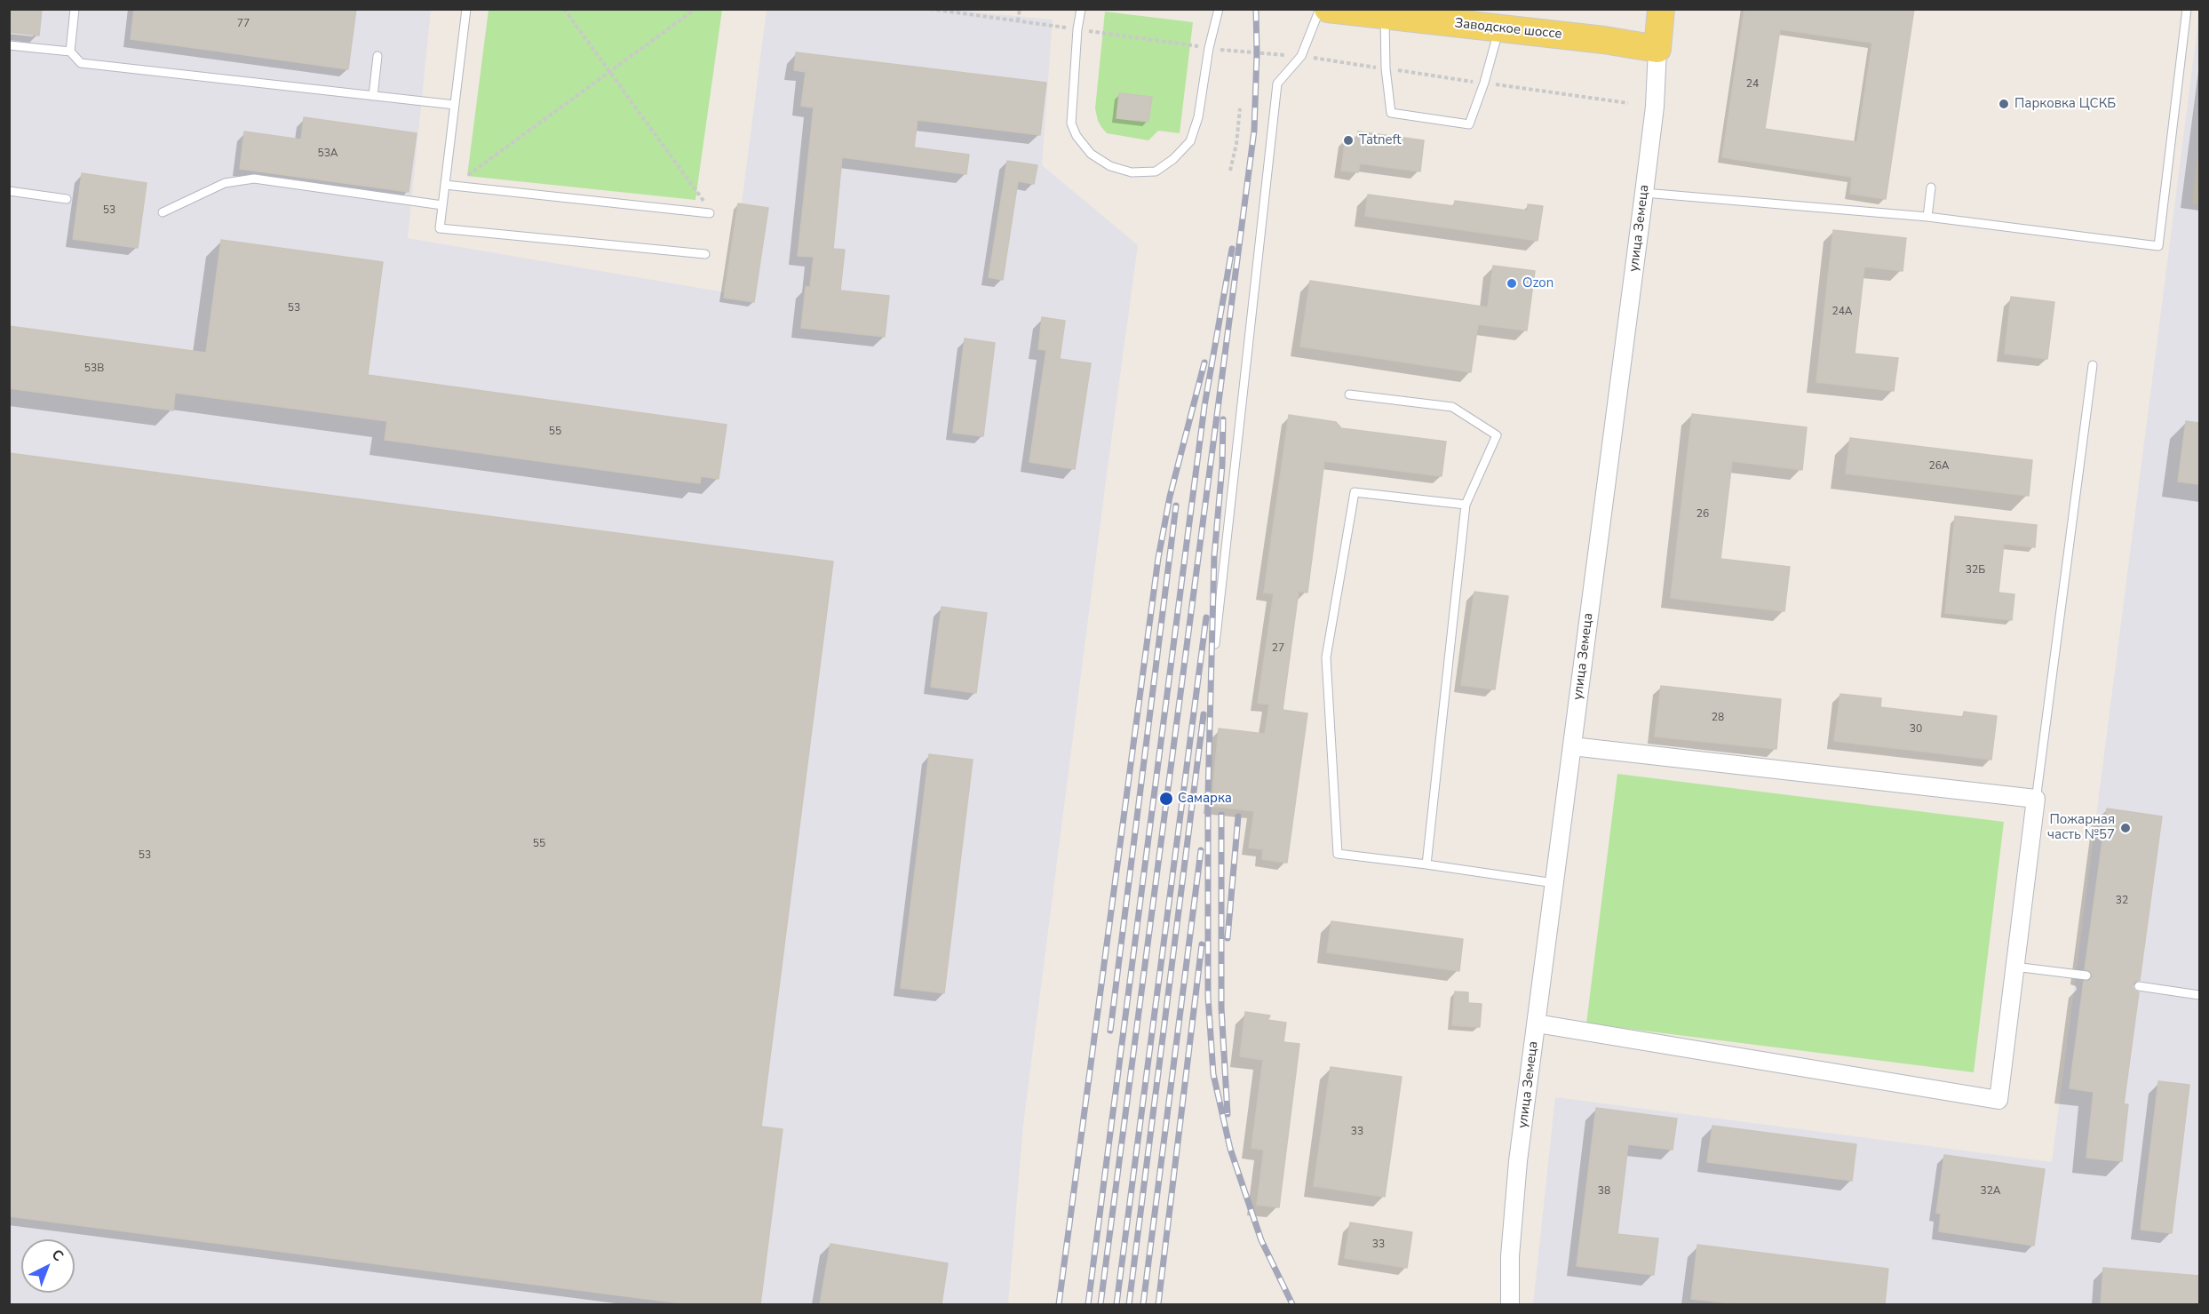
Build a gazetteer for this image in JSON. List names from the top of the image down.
{
  "streets": {
    "main road": ["Заводское шоссе", "улица Земеца"]
  },
  "crossings": [
    ["Заводское шоссе", "улица Земеца"]
  ],
  "places": [
    "Парковка ЦСКБ",
    "Tatneft",
    "Ozon",
    "Самарка",
    "Пожарная часть №57"
  ],
  "house_numbers": [
    "77",
    "24",
    "53А",
    "53",
    "53",
    "24А",
    "53В",
    "55",
    "26А",
    "26",
    "32Б",
    "27",
    "28",
    "30",
    "55",
    "53",
    "32",
    "33",
    "38",
    "32А",
    "33"
  ],
  "north": "top right"
}
